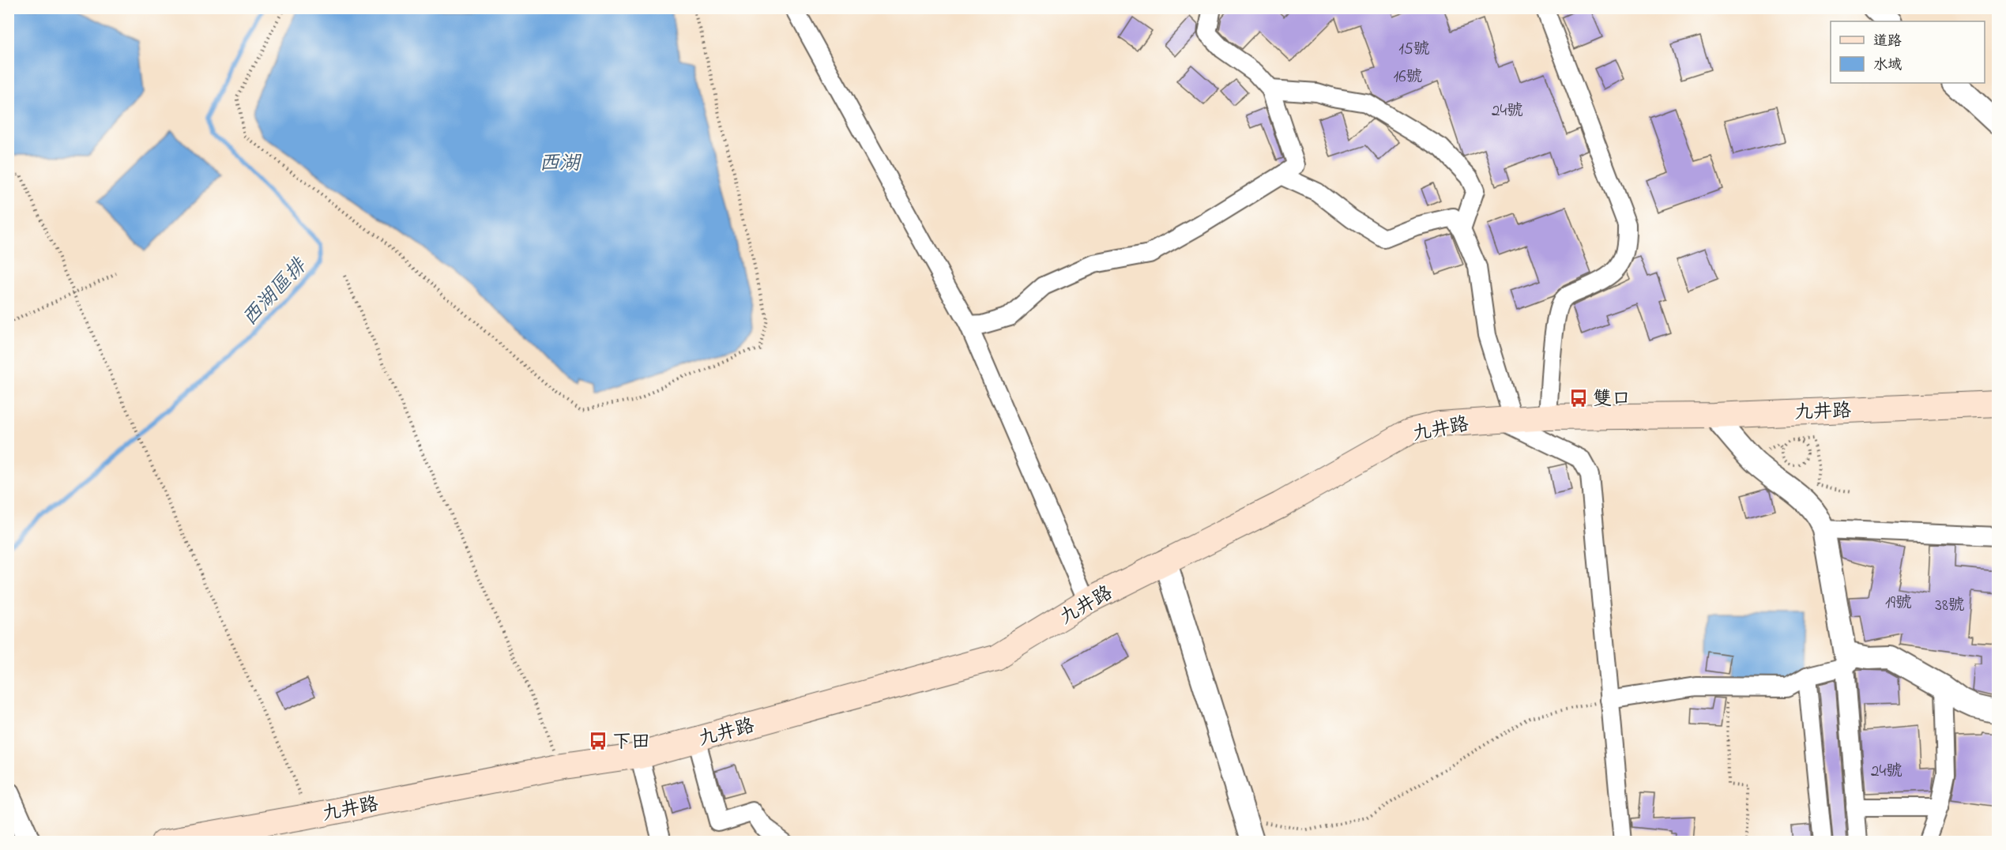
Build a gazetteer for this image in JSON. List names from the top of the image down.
{
  "streets": {
    "main road": ["九井路"]
  },
  "water": ["西湖", "西湖區排"],
  "places": {
    "bus stop": ["雙口", "下田"]
  },
  "house_numbers": [
    "15號",
    "16號",
    "24號",
    "19號",
    "38號",
    "24號"
  ],
  "legend": ["道路", "水域"]
}
